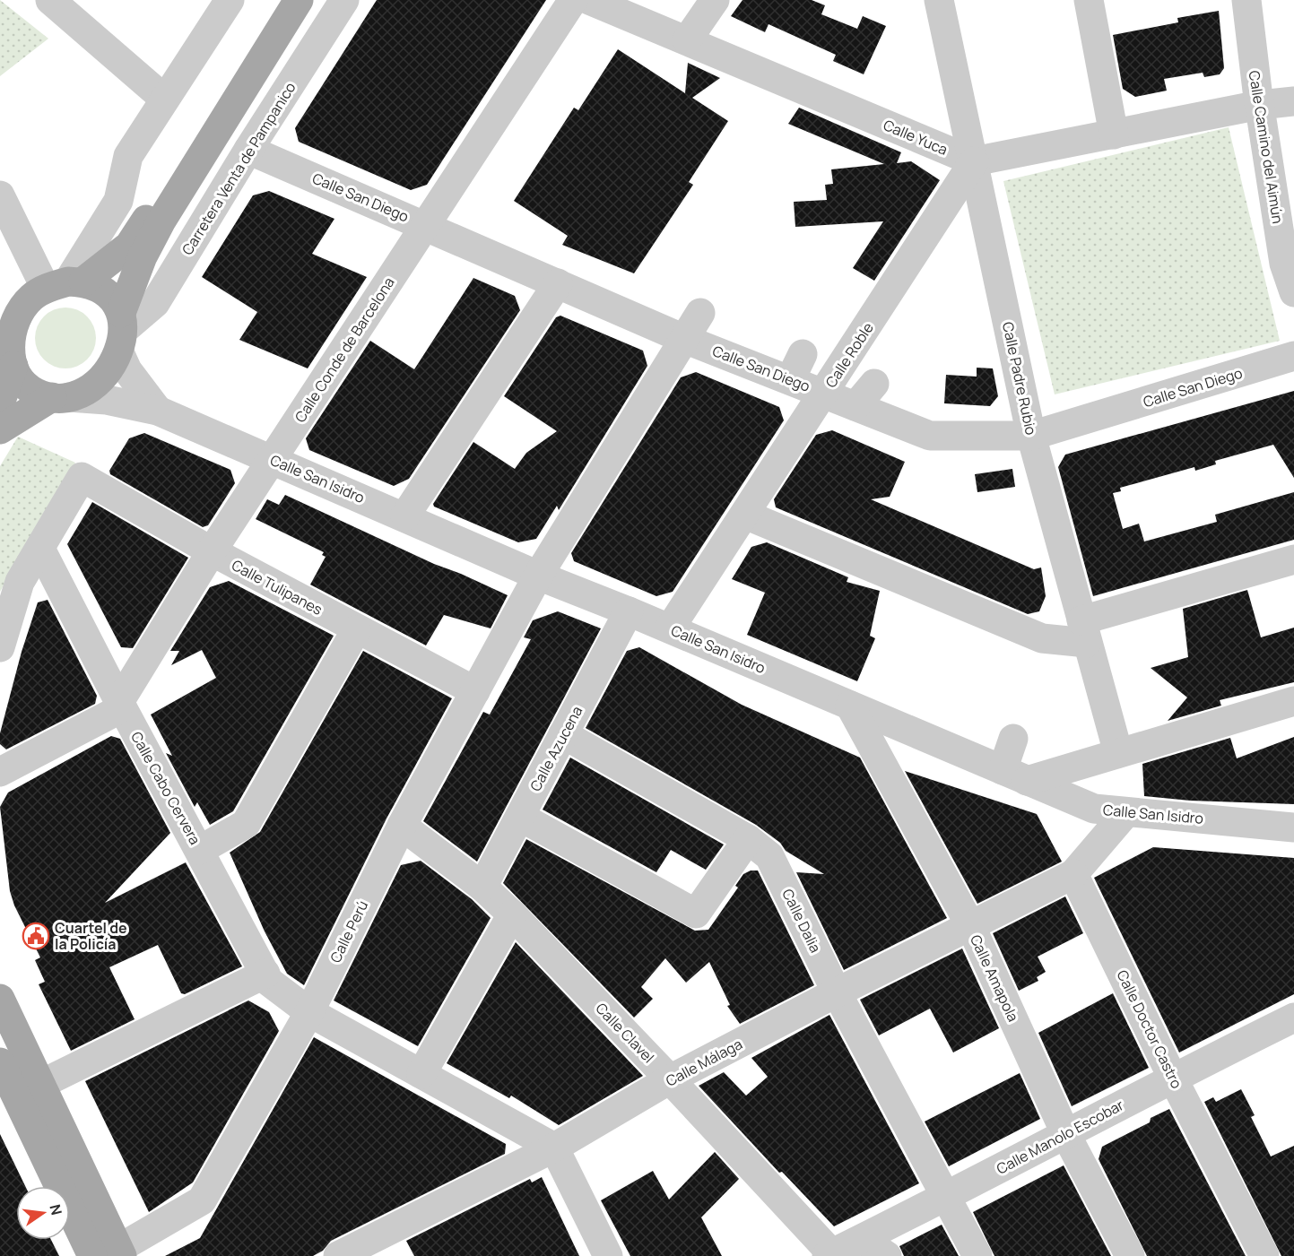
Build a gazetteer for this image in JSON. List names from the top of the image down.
{
  "streets": {
    "street": [
      "Calle Yuca",
      "Calle Camino del Aimún",
      "Carretera Venta de Pampanico",
      "Calle San Diego",
      "Calle Conde de Barcelona",
      "Calle Roble",
      "Calle Padre Rubio",
      "Calle San Isidro",
      "Calle Tulipanes",
      "Calle Azucena",
      "Calle Cabo Cervera",
      "Calle Dalia",
      "Calle Perú",
      "Calle Amapola",
      "Calle Doctor Castro",
      "Calle Clavel",
      "Calle Málaga",
      "Calle Manolo Escobar"
    ]
  },
  "crossings": [
    ["Calle Yuca", "Calle Roble"],
    ["Calle Yuca", "Calle Padre Rubio"],
    ["Carretera Venta de Pampanico", "Calle San Diego"],
    ["Carretera Venta de Pampanico", "Calle San Isidro"],
    ["Calle San Diego", "Calle Conde de Barcelona"],
    ["Calle San Diego", "Calle Roble"],
    ["Calle San Diego", "Calle Padre Rubio"],
    ["Calle San Diego", "Calle Perú"],
    ["Calle Conde de Barcelona", "Calle San Isidro"],
    ["Calle Conde de Barcelona", "Calle Tulipanes"],
    ["Calle Conde de Barcelona", "Calle Cabo Cervera"],
    ["Calle Roble", "Calle Padre Rubio"],
    ["Calle Roble", "Calle San Isidro"],
    ["Calle San Isidro", "Calle Azucena"],
    ["Calle San Isidro", "Calle Perú"],
    ["Calle San Isidro", "Calle Amapola"],
    ["Calle Tulipanes", "Calle Cabo Cervera"],
    ["Calle Tulipanes", "Calle Perú"],
    ["Calle Azucena", "Calle Dalia"],
    ["Calle Azucena", "Calle Clavel"],
    ["Calle Cabo Cervera", "Calle Perú"],
    ["Calle Cabo Cervera", "Calle Málaga"],
    ["Calle Dalia", "Calle Málaga"],
    ["Calle Dalia", "Calle Manolo Escobar"],
    ["Calle Perú", "Calle Clavel"],
    ["Calle Amapola", "Calle Málaga"],
    ["Calle Amapola", "Calle Manolo Escobar"],
    ["Calle Doctor Castro", "Calle Málaga"],
    ["Calle Doctor Castro", "Calle Manolo Escobar"],
    ["Calle Clavel", "Calle Málaga"],
    ["Calle Clavel", "Calle Manolo Escobar"]
  ],
  "places": {
    "public building": ["Cuartel de la Policía"]
  },
  "north": "right"
}
